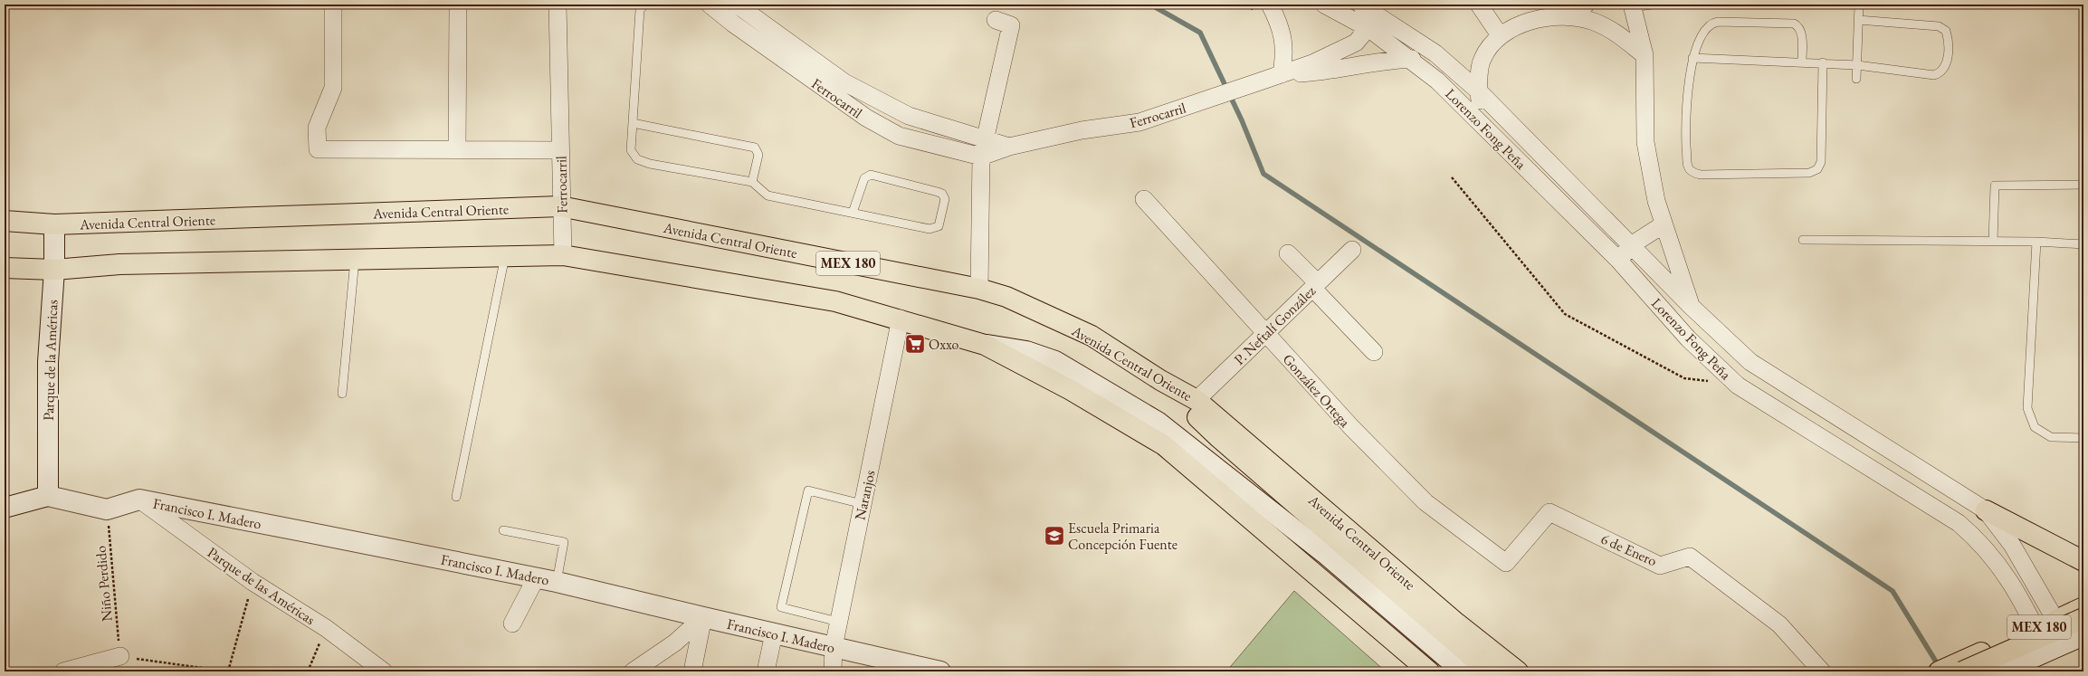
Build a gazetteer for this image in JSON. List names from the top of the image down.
{
  "streets": {
    "main road": [
      "Avenida Central Oriente",
      "MEX 180",
      "Parque de la Américas",
      "Francisco I. Madero"
    ],
    "street": [
      "Ferrocarril",
      "Lorenzo Fong Peña",
      "P. Neftalí González",
      "González Ortega",
      "Naranjos",
      "6 de Enero",
      "Parque de las Américas"
    ],
    "path": ["Niño Perdido"]
  },
  "crossings": [
    ["Ferrocarril", "Lorenzo Fong Peña"],
    ["Ferrocarril", "Avenida Central Oriente"],
    ["Lorenzo Fong Peña", "MEX 180"],
    ["Avenida Central Oriente", "MEX 180"],
    ["Avenida Central Oriente", "P. Neftalí González"],
    ["Avenida Central Oriente", "Parque de la Américas"],
    ["MEX 180", "Parque de la Américas"],
    ["P. Neftalí González", "González Ortega"],
    ["Parque de la Américas", "Francisco I. Madero"],
    ["González Ortega", "6 de Enero"],
    ["Naranjos", "Francisco I. Madero"],
    ["Francisco I. Madero", "Niño Perdido"],
    ["Francisco I. Madero", "Parque de las Américas"]
  ],
  "places": {
    "supermarket": ["Oxxo"],
    "school or university": ["Escuela Primaria Concepción Fuente"]
  }
}
